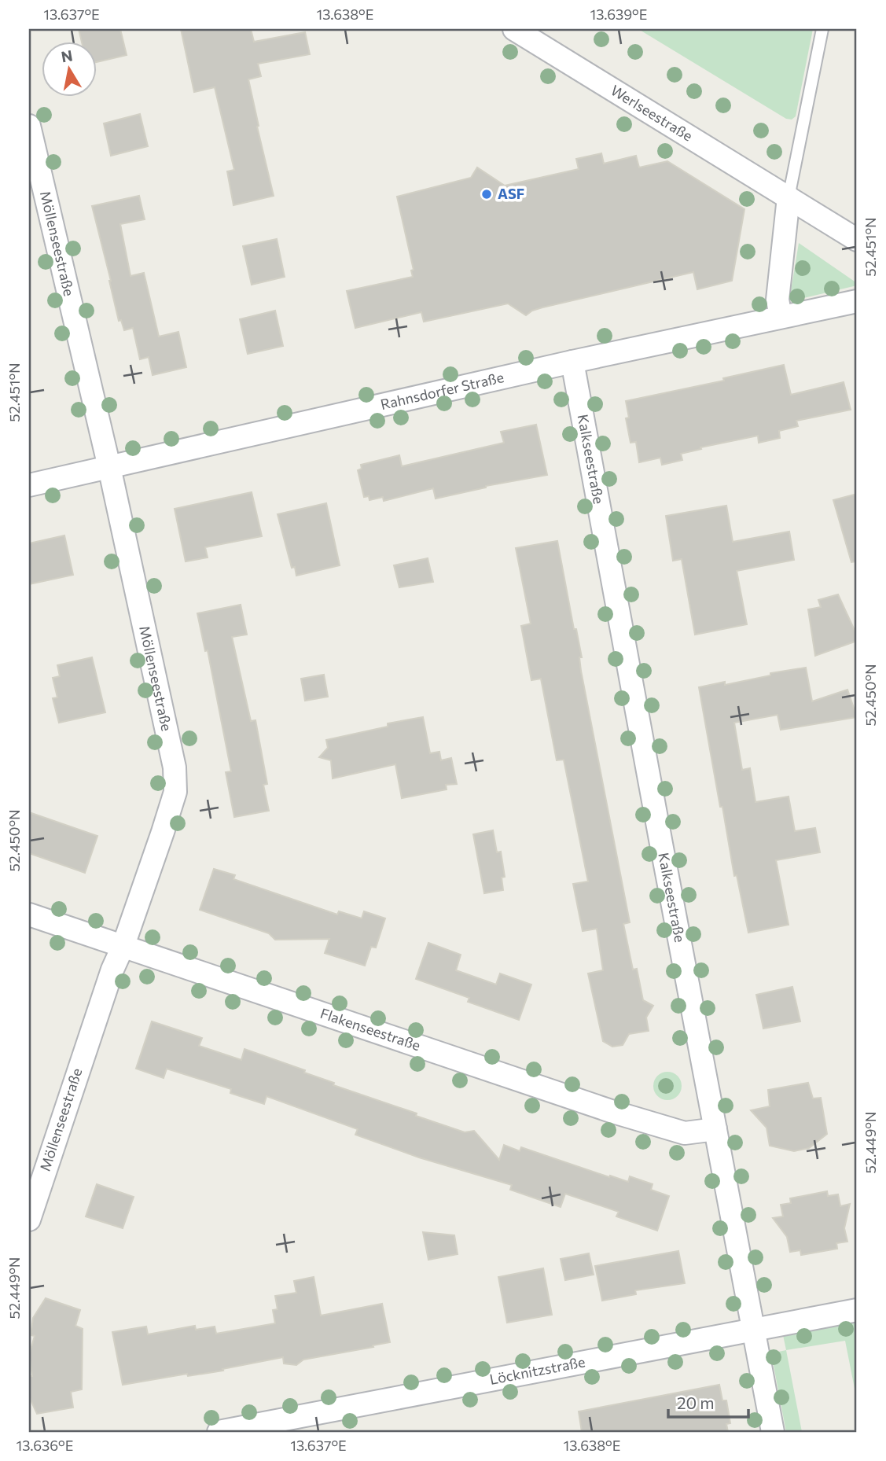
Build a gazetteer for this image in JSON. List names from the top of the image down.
{
  "streets": {
    "street": [
      "Werlseestraße",
      "Möllenseestraße",
      "Rahnsdorfer Straße",
      "Kalkseestraße",
      "Flakenseestraße",
      "Löcknitzstraße"
    ]
  },
  "crossings": [
    ["Möllenseestraße", "Rahnsdorfer Straße"],
    ["Möllenseestraße", "Flakenseestraße"],
    ["Rahnsdorfer Straße", "Kalkseestraße"],
    ["Kalkseestraße", "Flakenseestraße"],
    ["Kalkseestraße", "Löcknitzstraße"]
  ],
  "places": ["ASF"],
  "scale_bar": "20 m",
  "north": "top",
  "coordinates": [
    "13.637°E",
    "13.638°E",
    "13.639°E",
    "52.451°N",
    "52.450°N",
    "52.449°N",
    "13.636°E"
  ]
}
